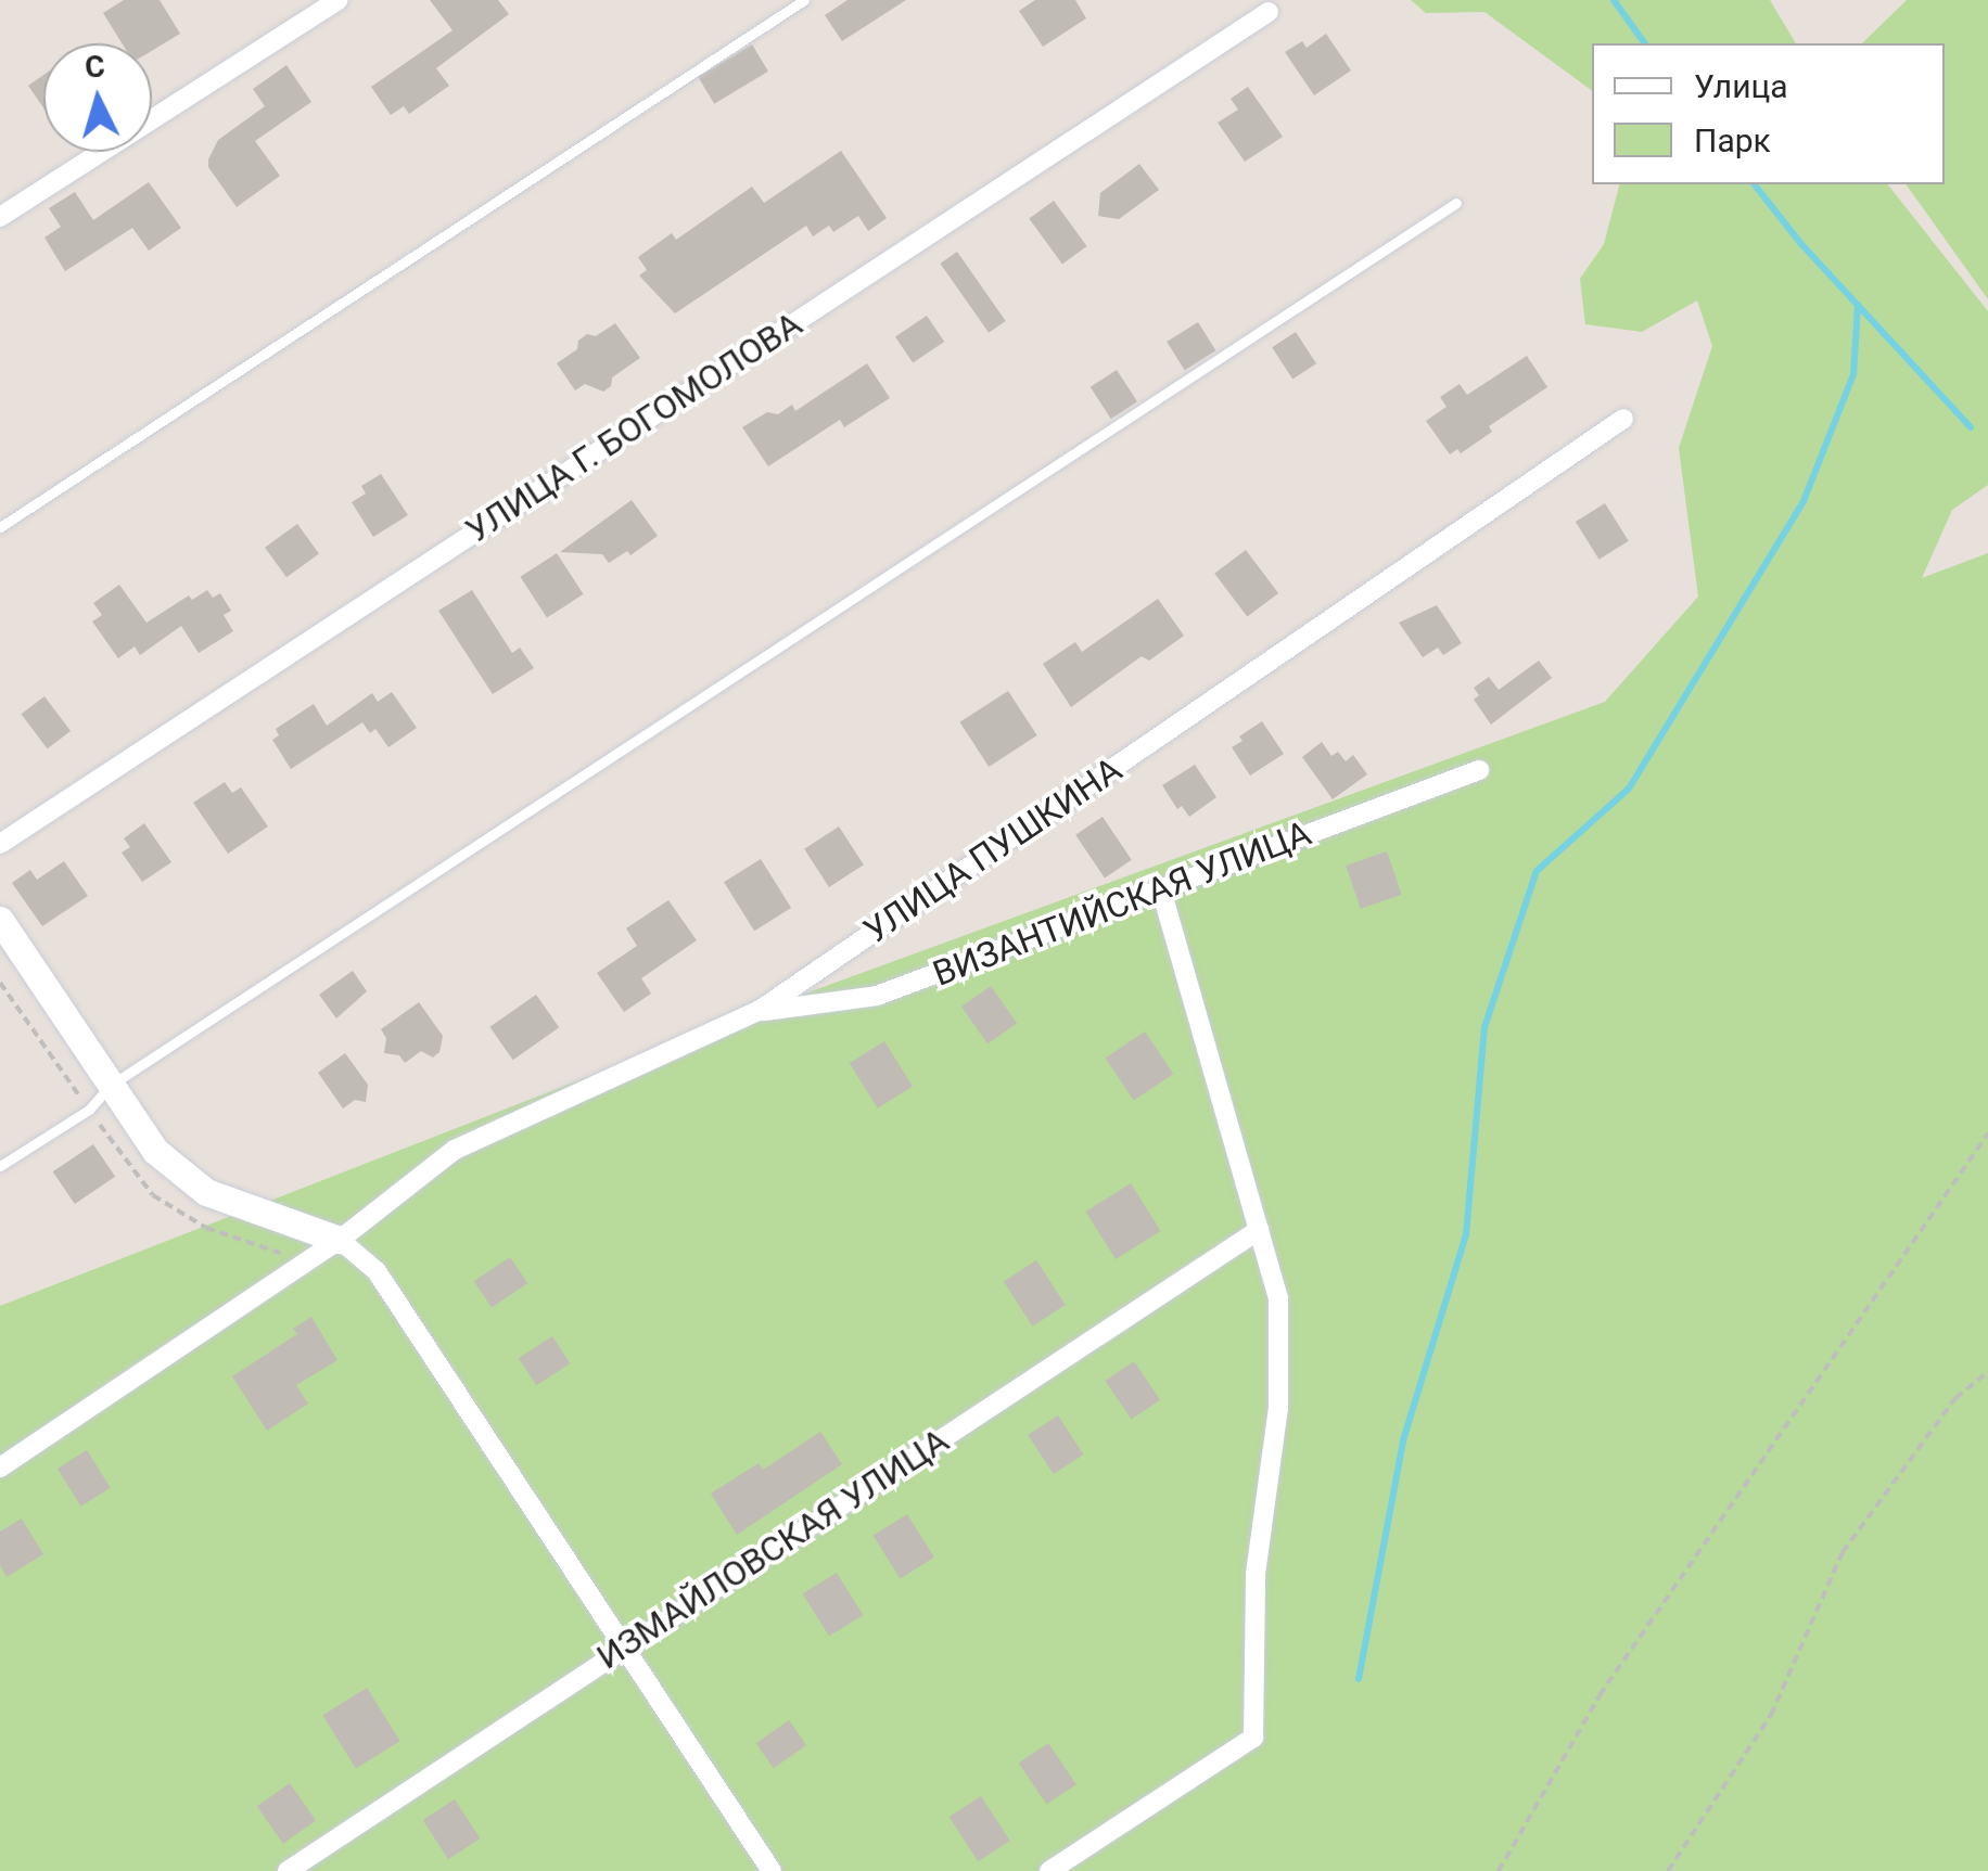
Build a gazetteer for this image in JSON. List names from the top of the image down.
{
  "streets": {
    "street": [
      "УЛИЦА Г. БОГОМОЛОВА",
      "УЛИЦА ПУШКИНА",
      "ВИЗАНТИЙСКАЯ УЛИЦА",
      "ИЗМАЙЛОВСКАЯ УЛИЦА"
    ]
  },
  "crossings": [
    ["УЛИЦА ПУШКИНА", "ВИЗАНТИЙСКАЯ УЛИЦА"]
  ],
  "legend": ["Улица", "Парк"],
  "north": "top"
}
